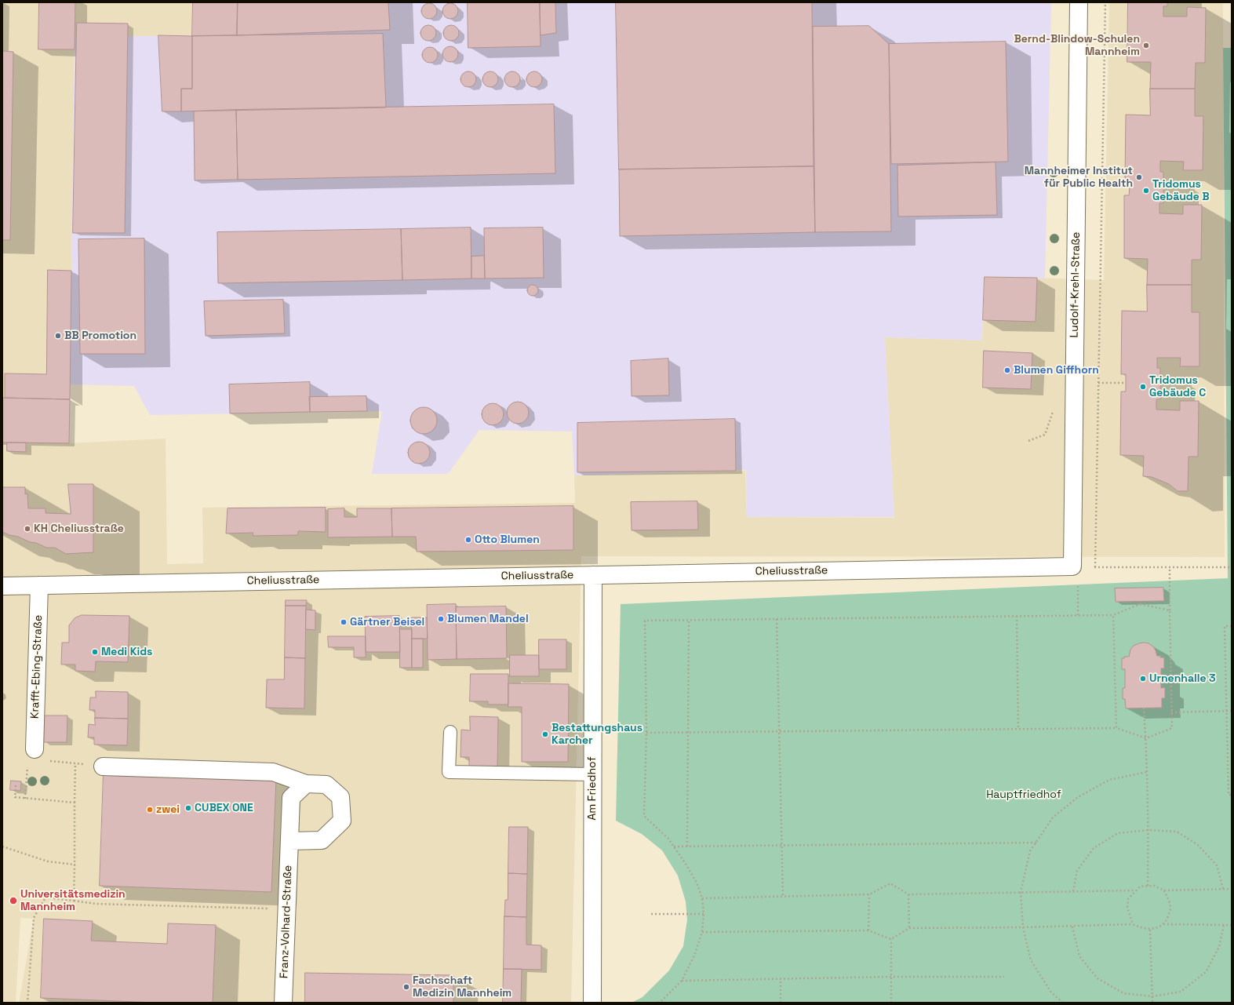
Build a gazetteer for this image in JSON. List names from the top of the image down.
{
  "streets": {
    "street": [
      "Ludolf-Krehl-Straße",
      "Cheliusstraße",
      "Krafft-Ebing-Straße",
      "Am Friedhof",
      "Franz-Volhard-Straße"
    ]
  },
  "crossings": [
    ["Ludolf-Krehl-Straße", "Cheliusstraße"],
    ["Cheliusstraße", "Krafft-Ebing-Straße"],
    ["Cheliusstraße", "Am Friedhof"]
  ],
  "parks": ["Hauptfriedhof"],
  "places": [
    "Bernd-Blindow-Schulen Mannheim",
    "Mannheimer Institut für Public Health",
    "Tridomus Gebäude B",
    "BB Promotion",
    "Blumen Giffhorn",
    "Tridomus Gebäude C",
    "KH Cheliusstraße",
    "Otto Blumen",
    "Blumen Mandel",
    "Gärtner Beisel",
    "Medi Kids",
    "Urnenhalle 3",
    "Bestattungshaus Karcher",
    "CUBEX ONE",
    "zwei",
    "Universitätsmedizin Mannheim",
    "Fachschaft Medizin Mannheim"
  ]
}
